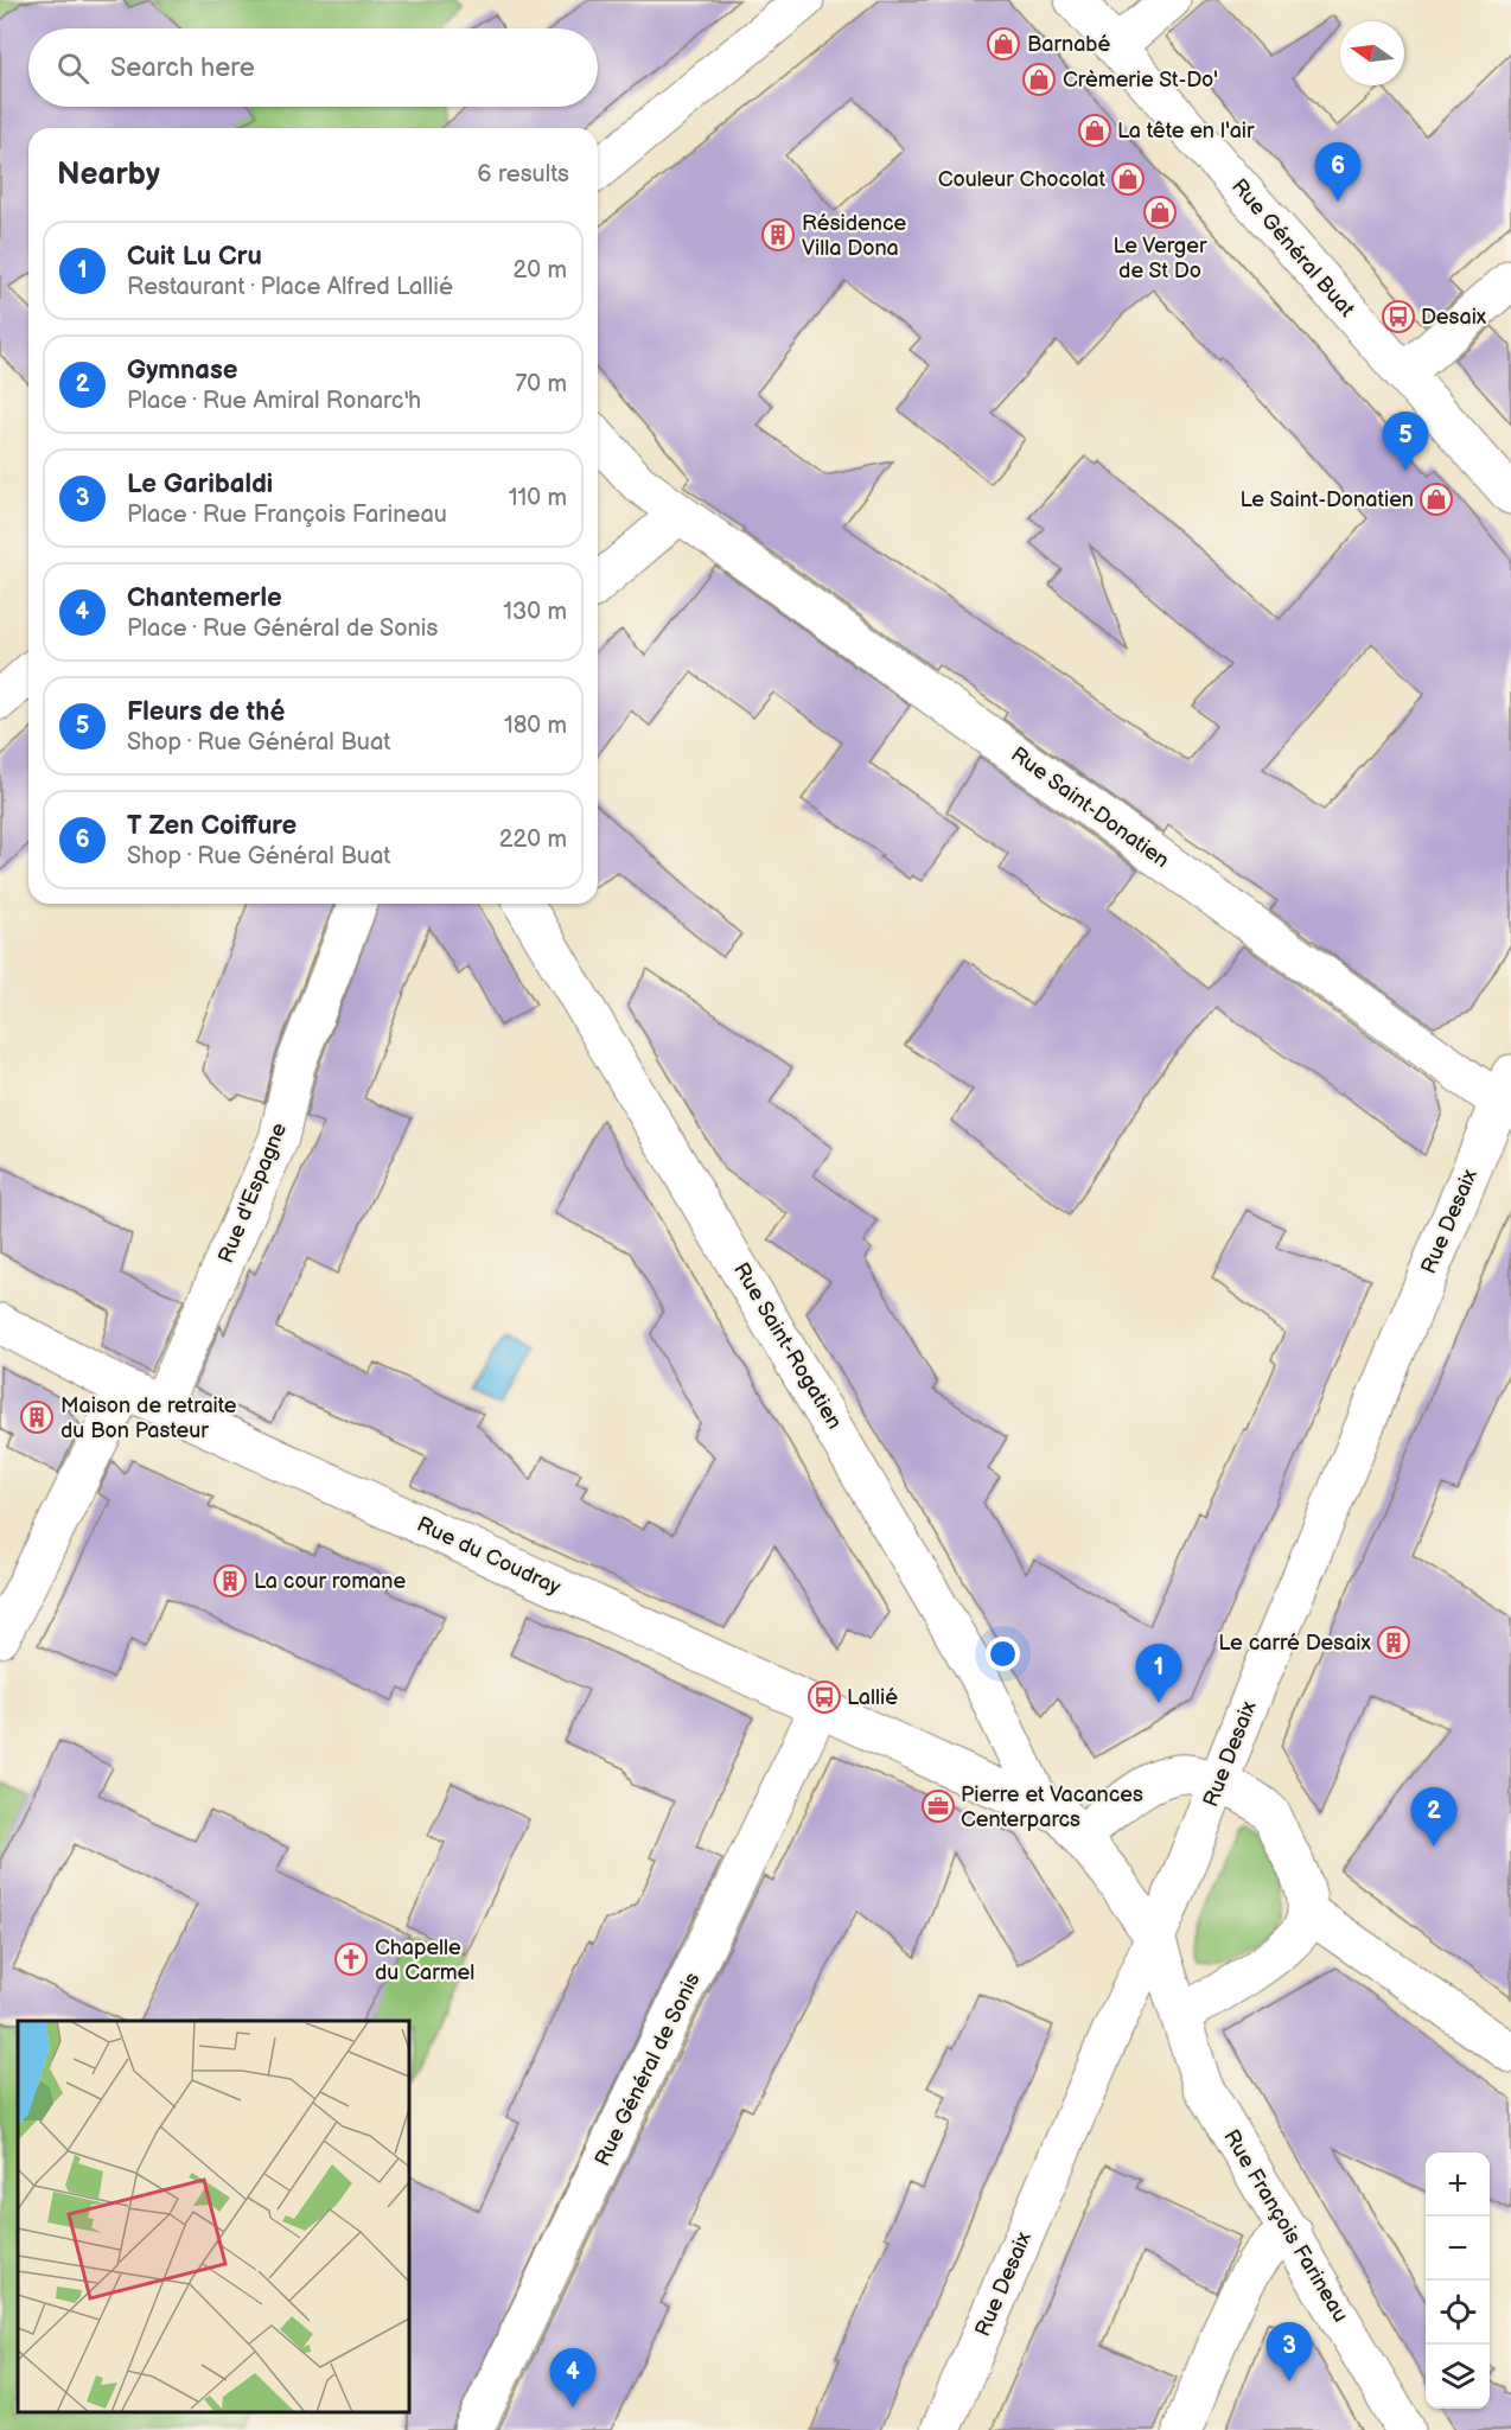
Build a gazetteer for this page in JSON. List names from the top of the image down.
{
  "streets": {
    "street": [
      "Rue Général Buat",
      "Rue Saint-Donatien",
      "Rue d'Espagne",
      "Rue Desaix",
      "Rue Saint-Rogatien",
      "Rue du Coudray",
      "Rue Général de Sonis",
      "Rue François Farineau"
    ]
  },
  "crossings": [
    ["Rue Saint-Donatien", "Rue Desaix"],
    ["Rue d'Espagne", "Rue du Coudray"],
    ["Rue Desaix", "Rue François Farineau"],
    ["Rue Saint-Rogatien", "Rue du Coudray"],
    ["Rue du Coudray", "Rue Général de Sonis"],
    ["Rue du Coudray", "Rue François Farineau"]
  ],
  "places": {
    "shop": [
      "Barnabé",
      "Crèmerie St-Do'",
      "La tête en l'air",
      "Couleur Chocolat",
      "Le Verger de St Do",
      "Le Saint-Donatien"
    ],
    "building": [
      "Résidence Villa Dona",
      "Maison de retraite du Bon Pasteur",
      "La cour romane",
      "Le carré Desaix"
    ],
    "bus stop": ["Desaix", "Lallié"],
    "office": ["Pierre et Vacances Centerparcs"],
    "church": ["Chapelle du Carmel"]
  },
  "north": "left",
  "page": {
    "search": "Search here",
    "heading": ["Nearby", "6 results"],
    "pins": [
      "6",
      "5",
      "1",
      "2",
      "3",
      "4"
    ],
    "list": [
      {
        "mark": "1",
        "name": "Cuit Lu Cru",
        "note": "Restaurant · Place Alfred Lallié",
        "value": "20 m"
      },
      {
        "mark": "2",
        "name": "Gymnase",
        "note": "Place · Rue Amiral Ronarc'h",
        "value": "70 m"
      },
      {
        "mark": "3",
        "name": "Le Garibaldi",
        "note": "Place · Rue François Farineau",
        "value": "110 m"
      },
      {
        "mark": "4",
        "name": "Chantemerle",
        "note": "Place · Rue Général de Sonis",
        "value": "130 m"
      },
      {
        "mark": "5",
        "name": "Fleurs de thé",
        "note": "Shop · Rue Général Buat",
        "value": "180 m"
      },
      {
        "mark": "6",
        "name": "T Zen Coiffure",
        "note": "Shop · Rue Général Buat",
        "value": "220 m"
      }
    ],
    "map_buttons": ["+", "−"]
  }
}
